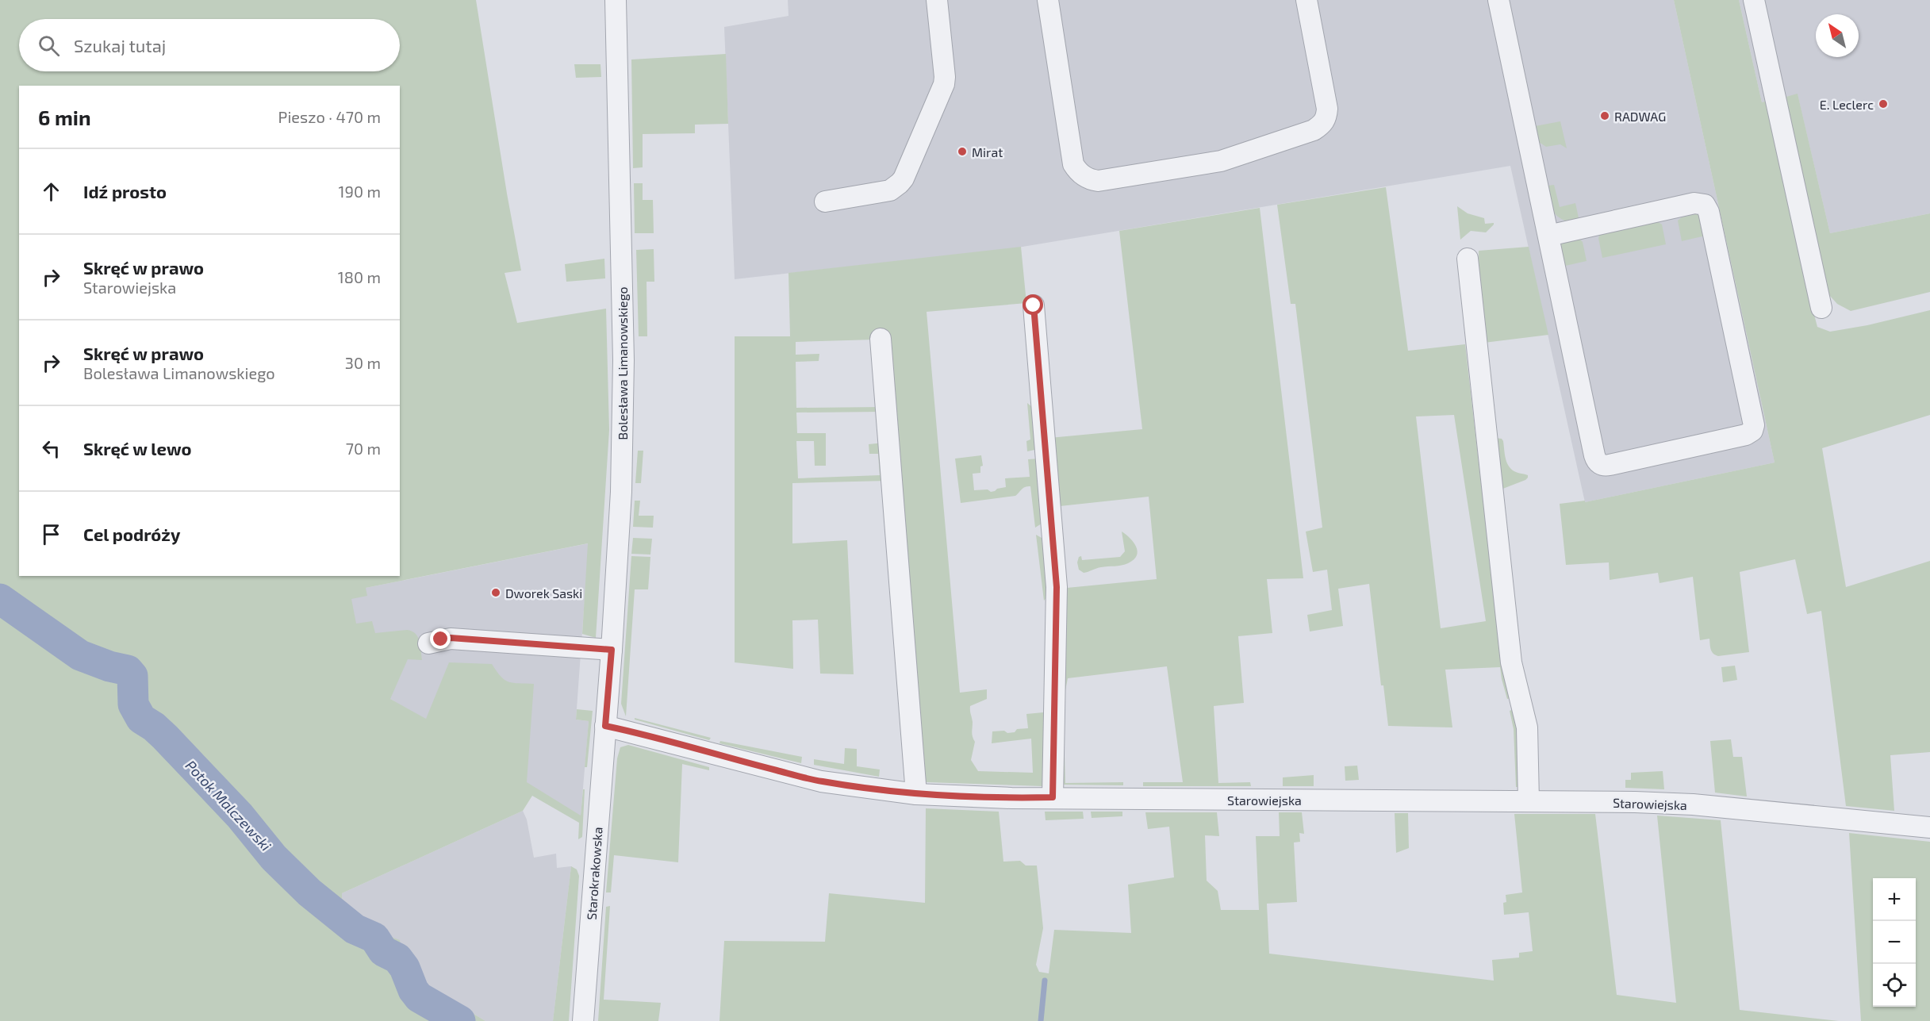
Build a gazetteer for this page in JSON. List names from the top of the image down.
{
  "streets": {
    "street": ["Bolesława Limanowskiego", "Starowiejska", "Starokrakowska"]
  },
  "crossings": [
    ["Bolesława Limanowskiego", "Starowiejska"],
    ["Bolesława Limanowskiego", "Starokrakowska"],
    ["Starowiejska", "Starokrakowska"]
  ],
  "water": ["Potok Malczewski"],
  "places": [
    "E. Leclerc",
    "RADWAG",
    "Mirat",
    "Dworek Saski"
  ],
  "north": "top left",
  "page": {
    "search": "Szukaj tutaj",
    "heading": ["6 min", "Pieszo · 470 m"],
    "list": [
      ["Idź prosto", "190 m"],
      ["Skręć w prawo", "Starowiejska", "180 m"],
      ["Skręć w prawo", "Bolesława Limanowskiego", "30 m"],
      ["Skręć w lewo", "70 m"],
      "Cel podróży"
    ],
    "map_buttons": ["+", "−"]
  }
}
